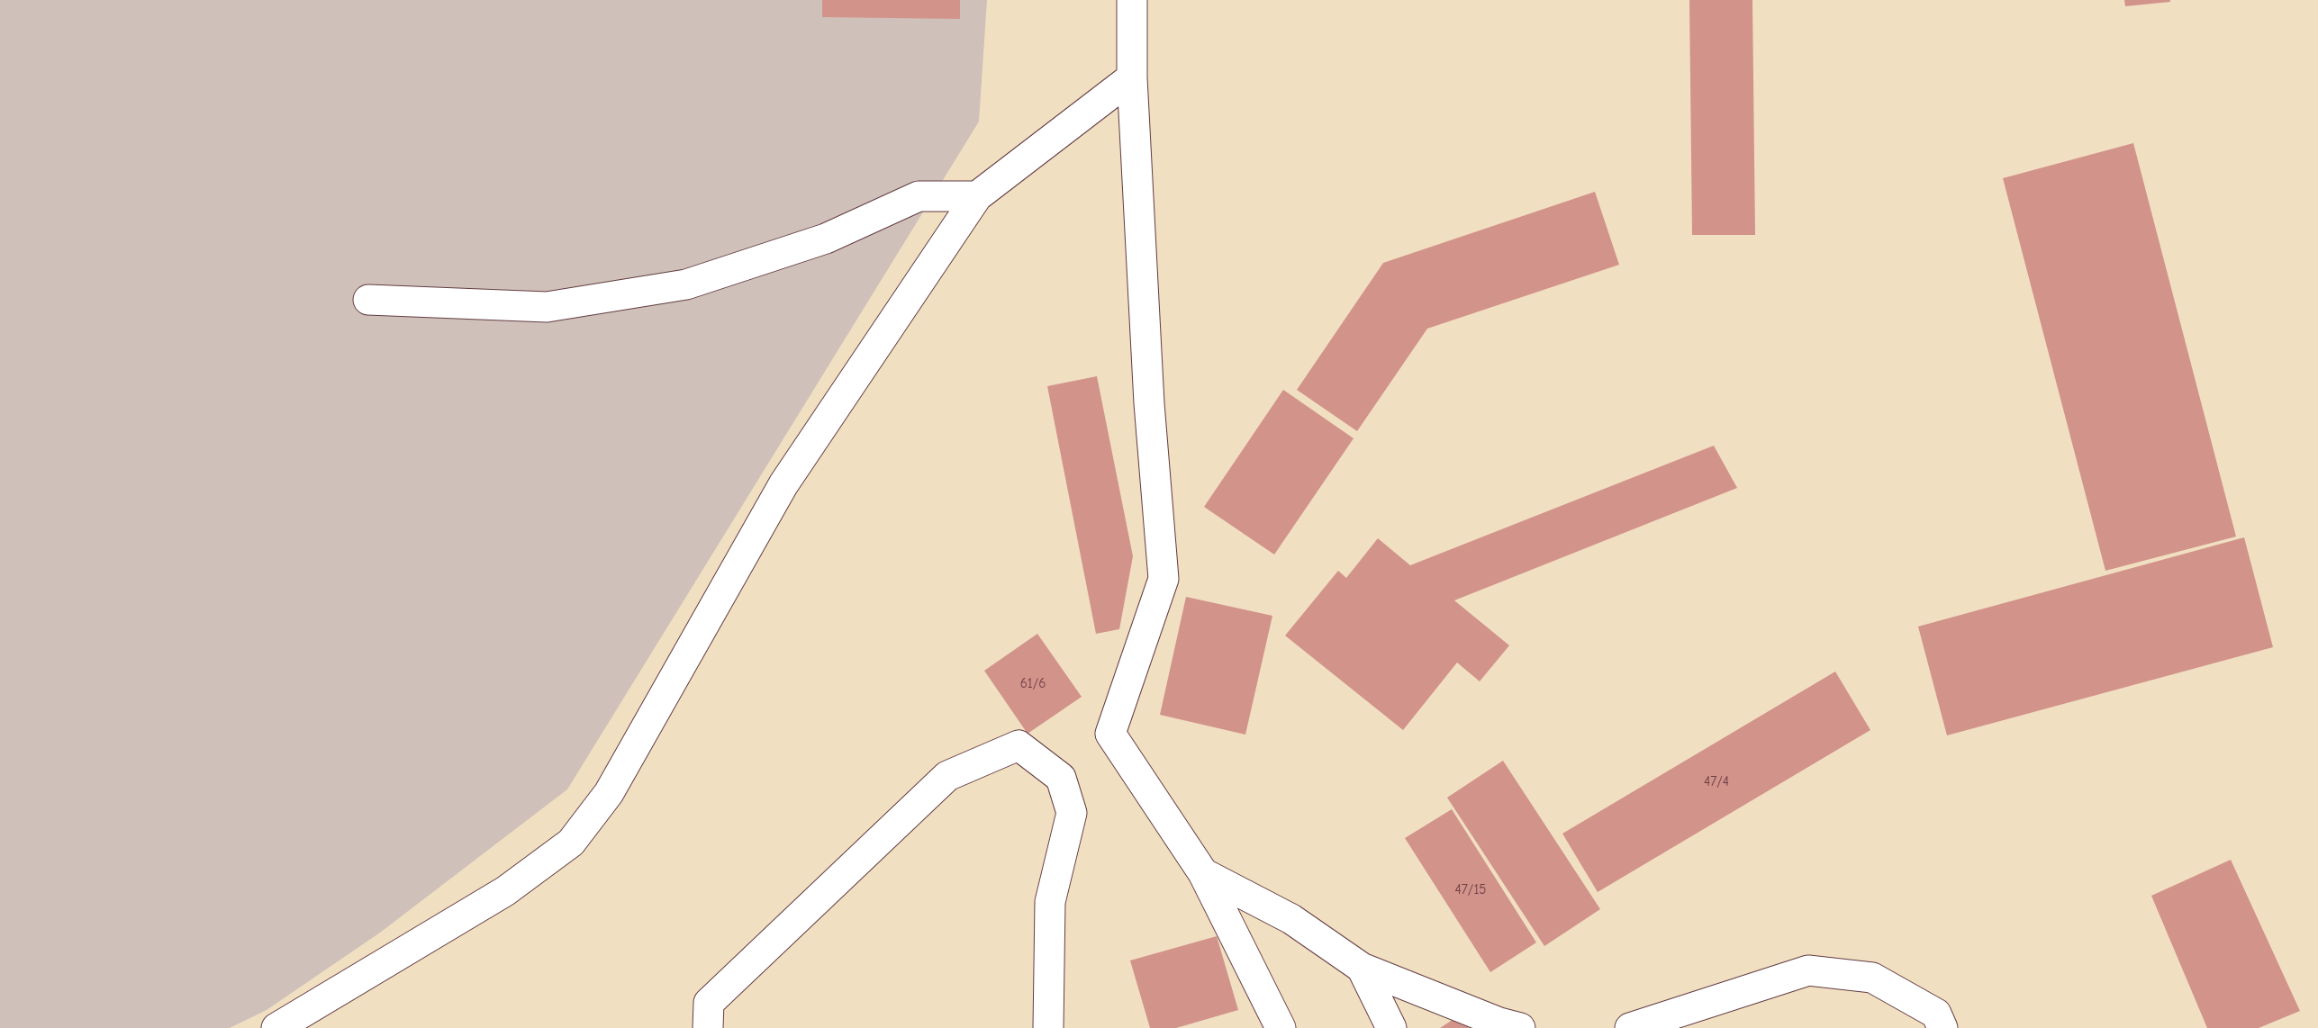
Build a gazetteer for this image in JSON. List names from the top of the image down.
{
  "house_numbers": ["61/6", "47/4", "47/15"]
}
